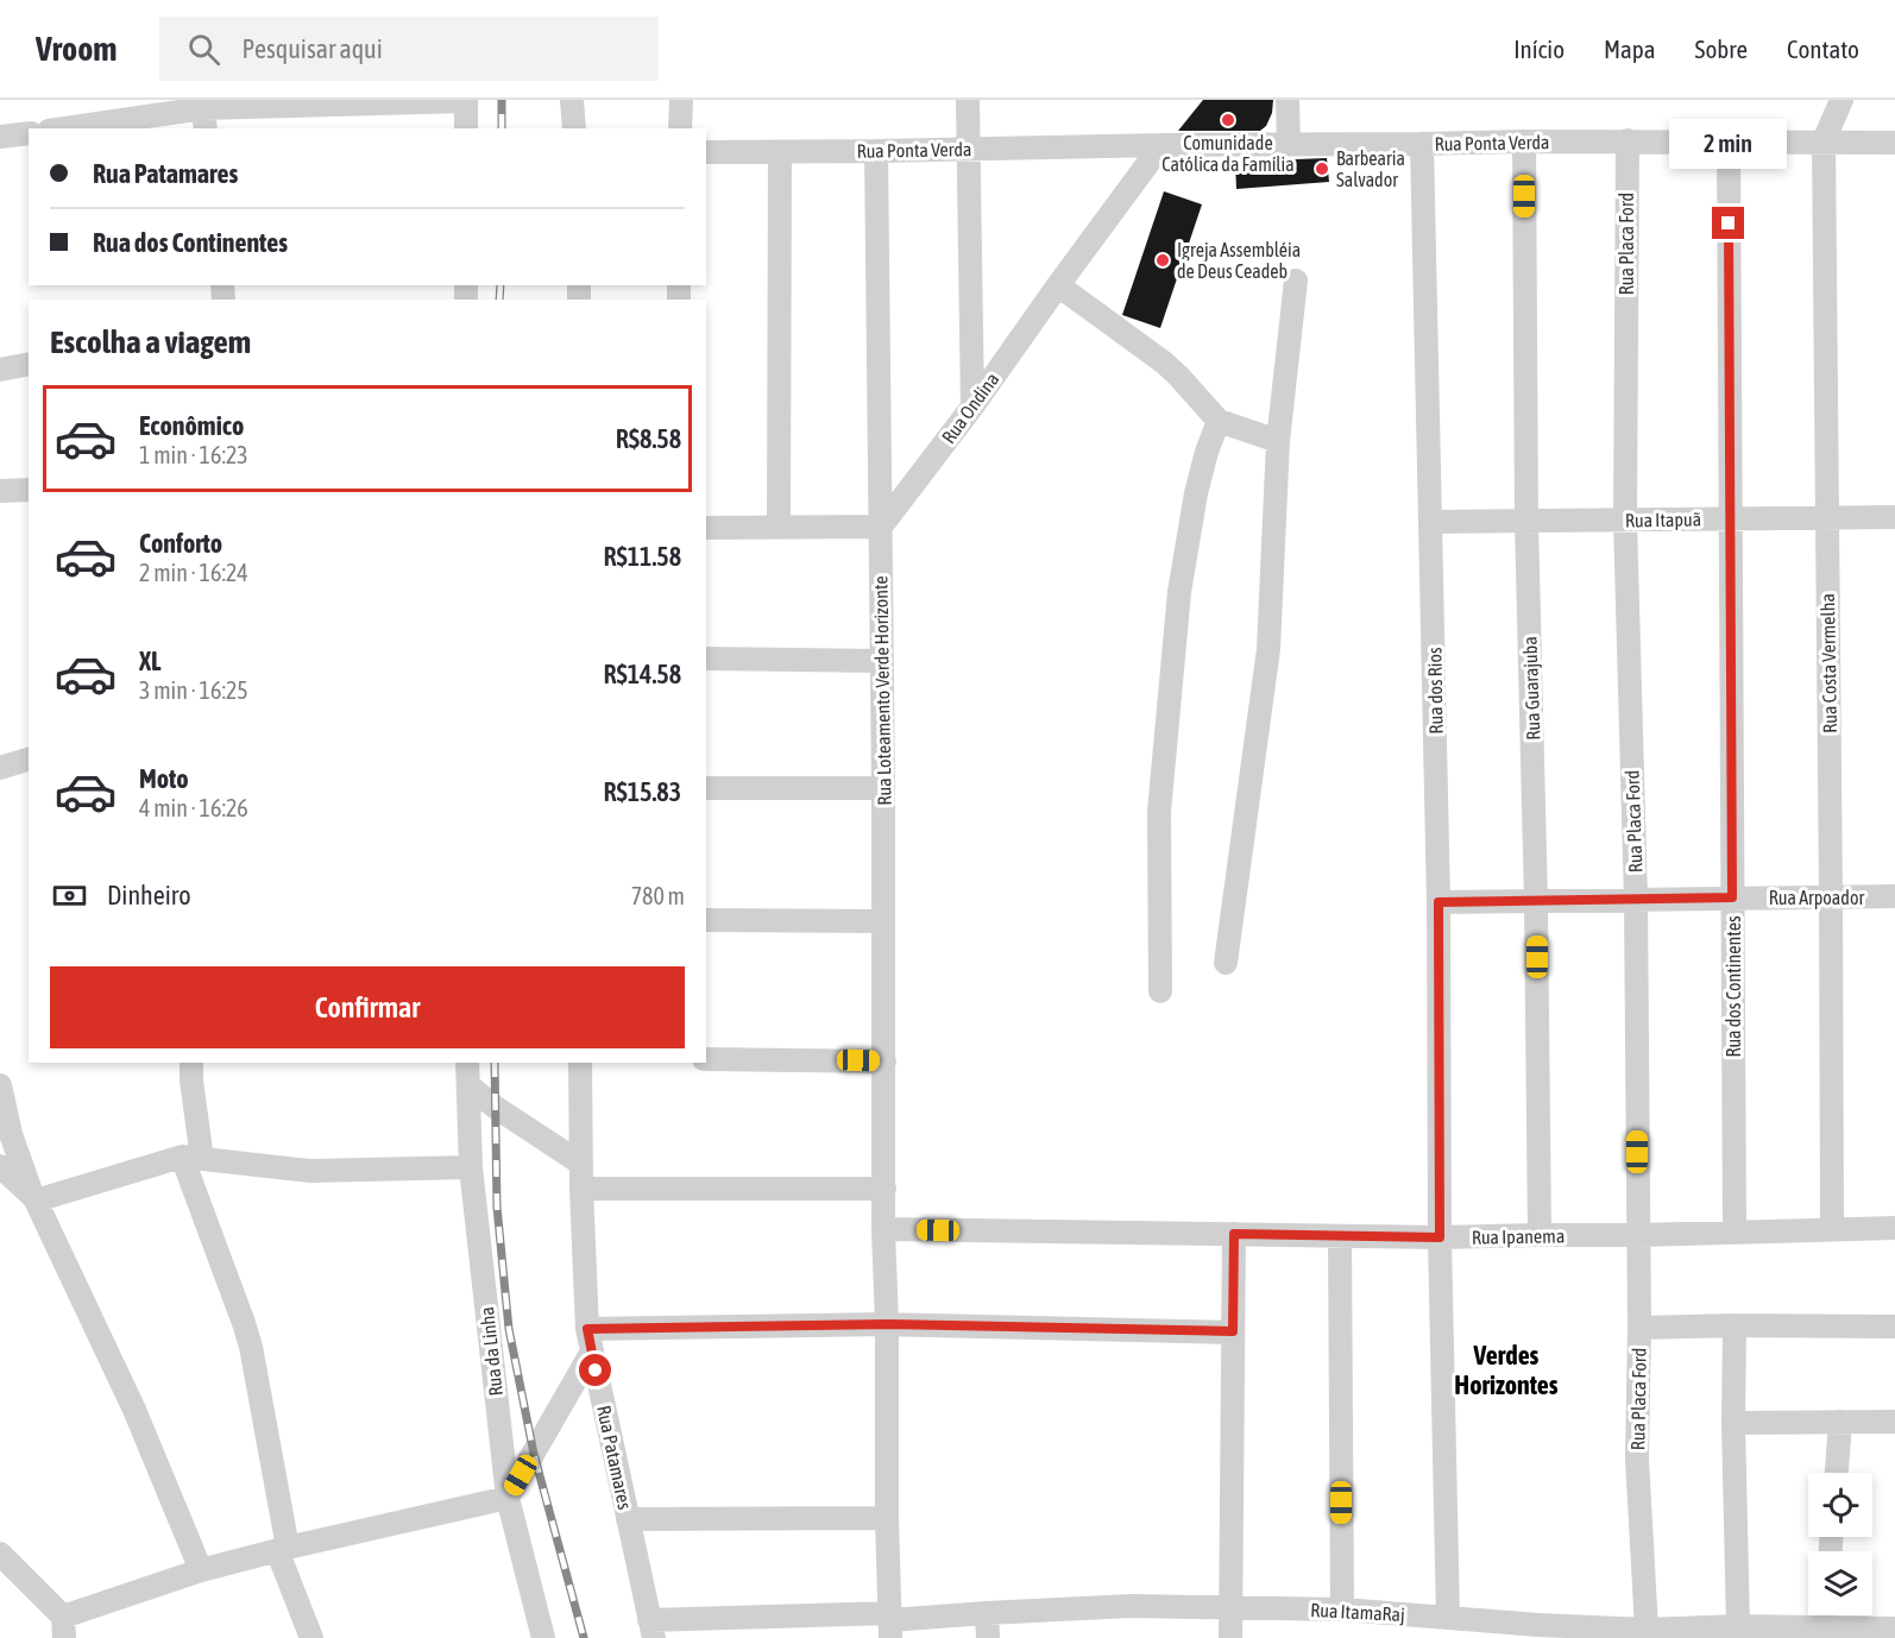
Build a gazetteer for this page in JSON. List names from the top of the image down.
{
  "streets": {
    "street": [
      "Rua Ponta Verda",
      "Rua Placa Ford",
      "Rua Ondina",
      "Rua Itapuã",
      "Rua Costa Vermelha",
      "Rua Guarajuba",
      "Rua Loteamento Verde Horizonte",
      "Rua dos Rios",
      "Rua Arpoador",
      "Rua dos Continentes",
      "Rua Ipanema",
      "Rua da Linha",
      "Rua Patamares",
      "Rua ItamaRaj"
    ]
  },
  "crossings": [
    ["Rua Ponta Verda", "Rua Placa Ford"],
    ["Rua Ponta Verda", "Rua Ondina"],
    ["Rua Ponta Verda", "Rua Costa Vermelha"],
    ["Rua Ponta Verda", "Rua Guarajuba"],
    ["Rua Ponta Verda", "Rua Loteamento Verde Horizonte"],
    ["Rua Ponta Verda", "Rua dos Rios"],
    ["Rua Ponta Verda", "Rua dos Continentes"],
    ["Rua Placa Ford", "Rua Itapuã"],
    ["Rua Placa Ford", "Rua Arpoador"],
    ["Rua Placa Ford", "Rua Ipanema"],
    ["Rua Placa Ford", "Rua ItamaRaj"],
    ["Rua Ondina", "Rua Loteamento Verde Horizonte"],
    ["Rua Itapuã", "Rua Costa Vermelha"],
    ["Rua Itapuã", "Rua Guarajuba"],
    ["Rua Itapuã", "Rua dos Rios"],
    ["Rua Itapuã", "Rua dos Continentes"],
    ["Rua Costa Vermelha", "Rua Arpoador"],
    ["Rua Costa Vermelha", "Rua Ipanema"],
    ["Rua Guarajuba", "Rua Arpoador"],
    ["Rua Guarajuba", "Rua Ipanema"],
    ["Rua Loteamento Verde Horizonte", "Rua Ipanema"],
    ["Rua Loteamento Verde Horizonte", "Rua ItamaRaj"],
    ["Rua dos Rios", "Rua Arpoador"],
    ["Rua dos Rios", "Rua Ipanema"],
    ["Rua dos Rios", "Rua ItamaRaj"],
    ["Rua Arpoador", "Rua dos Continentes"],
    ["Rua dos Continentes", "Rua Ipanema"],
    ["Rua Patamares", "Rua ItamaRaj"]
  ],
  "districts": ["Verdes Horizontes"],
  "places": ["Comunidade Católica da Família", "Barbearia Salvador", "Igreja Assembléia de Deus Ceadeb"],
  "page": {
    "header": "Vroom",
    "search": "Pesquisar aqui",
    "nav": [
      "Início",
      "Mapa",
      "Sobre",
      "Contato"
    ],
    "bubble": "2 min",
    "banner": ["Rua Patamares", "Rua dos Continentes"],
    "heading": "Escolha a viagem",
    "list": [
      {
        "name": "Econômico",
        "note": "1 min · 16:23",
        "value": "R$8.58"
      },
      {
        "name": "Conforto",
        "note": "2 min · 16:24",
        "value": "R$11.58"
      },
      {
        "name": "XL",
        "note": "3 min · 16:25",
        "value": "R$14.58"
      },
      {
        "name": "Moto",
        "note": "4 min · 16:26",
        "value": "R$15.83"
      }
    ],
    "pay": ["Dinheiro", "780 m"],
    "buttons": "Confirmar"
  }
}
